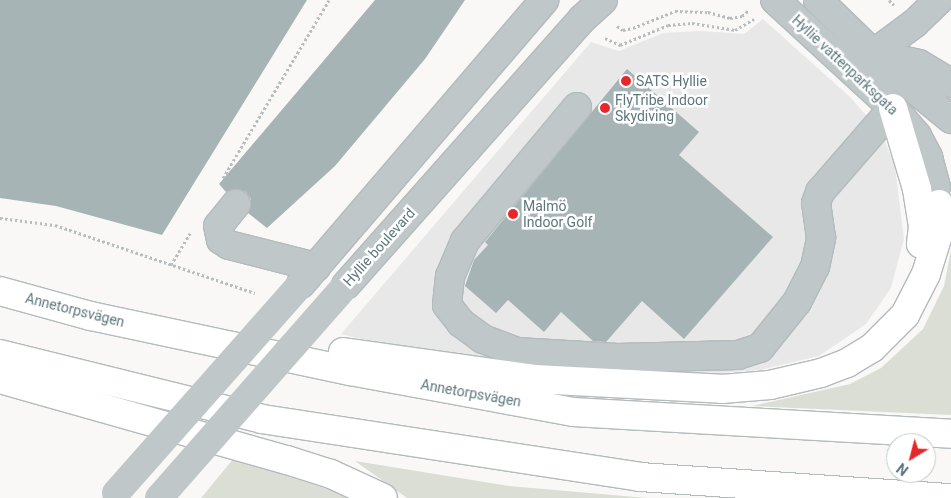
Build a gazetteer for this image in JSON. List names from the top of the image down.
{
  "streets": {
    "main road": ["Annetorpsvägen"],
    "street": ["Hyllie vattenparksgata", "Hyllie boulevard"]
  },
  "places": ["SATS Hyllie", "FlyTribe Indoor Skydiving", "Malmö Indoor Golf"],
  "north": "bottom left"
}
